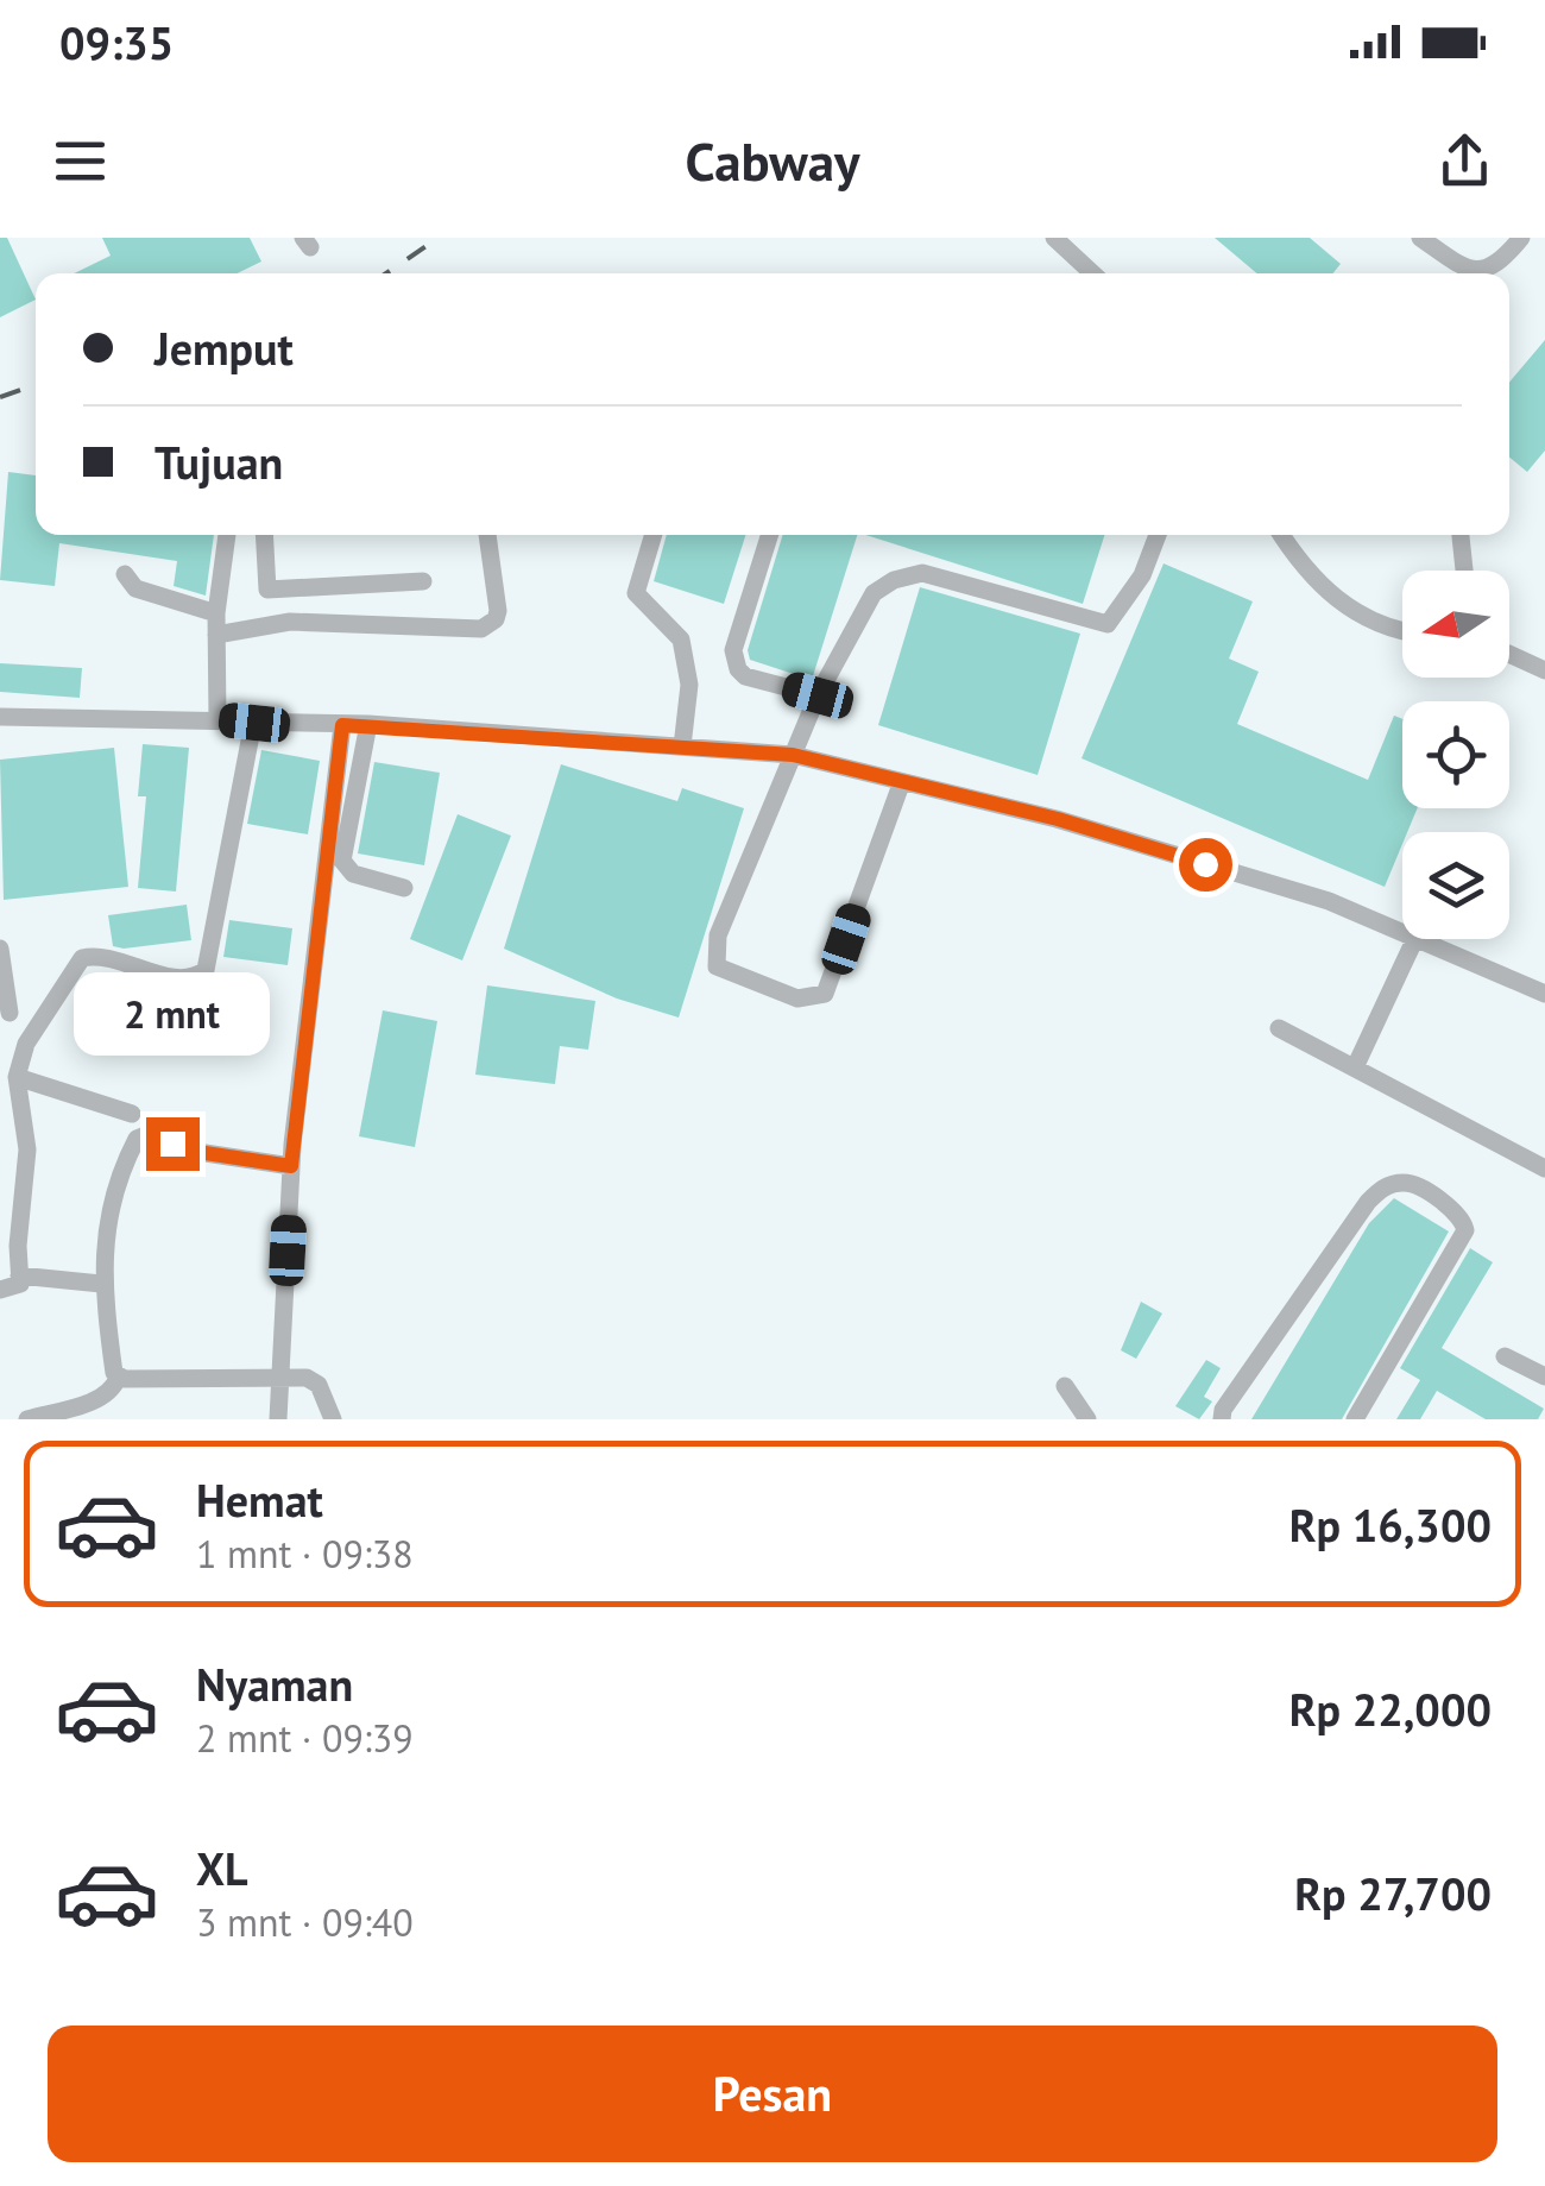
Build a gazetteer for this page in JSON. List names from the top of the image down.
{
  "north": "left",
  "page": {
    "status": "09:35",
    "header": "Cabway",
    "banner": ["Jemput", "Tujuan"],
    "bubble": "2 mnt",
    "list": [
      {
        "name": "Hemat",
        "note": "1 mnt · 09:38",
        "value": "Rp 16,300"
      },
      {
        "name": "Nyaman",
        "note": "2 mnt · 09:39",
        "value": "Rp 22,000"
      },
      {
        "name": "XL",
        "note": "3 mnt · 09:40",
        "value": "Rp 27,700"
      }
    ],
    "buttons": "Pesan"
  }
}
